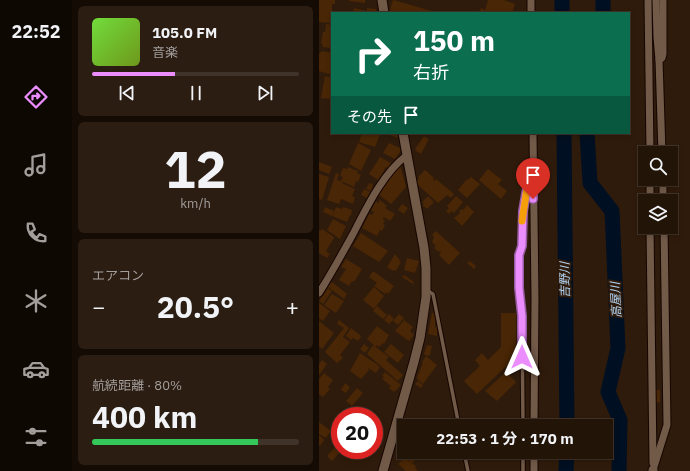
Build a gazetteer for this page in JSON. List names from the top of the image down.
{
  "water": ["吉野川", "高屋川"],
  "page": {
    "tabs": "22:52",
    "turn": ["150 m", "右折"],
    "song": ["105.0 FM", "音楽"],
    "then": "その先",
    "tile": [
      ["12", "km/h"],
      "エアコン",
      ["航続距離 · 80%", "400 km"]
    ],
    "heat": ["−", "20.5°", "+"],
    "limit": "20",
    "trip": "22:53 · 1 分 · 170 m"
  }
}
